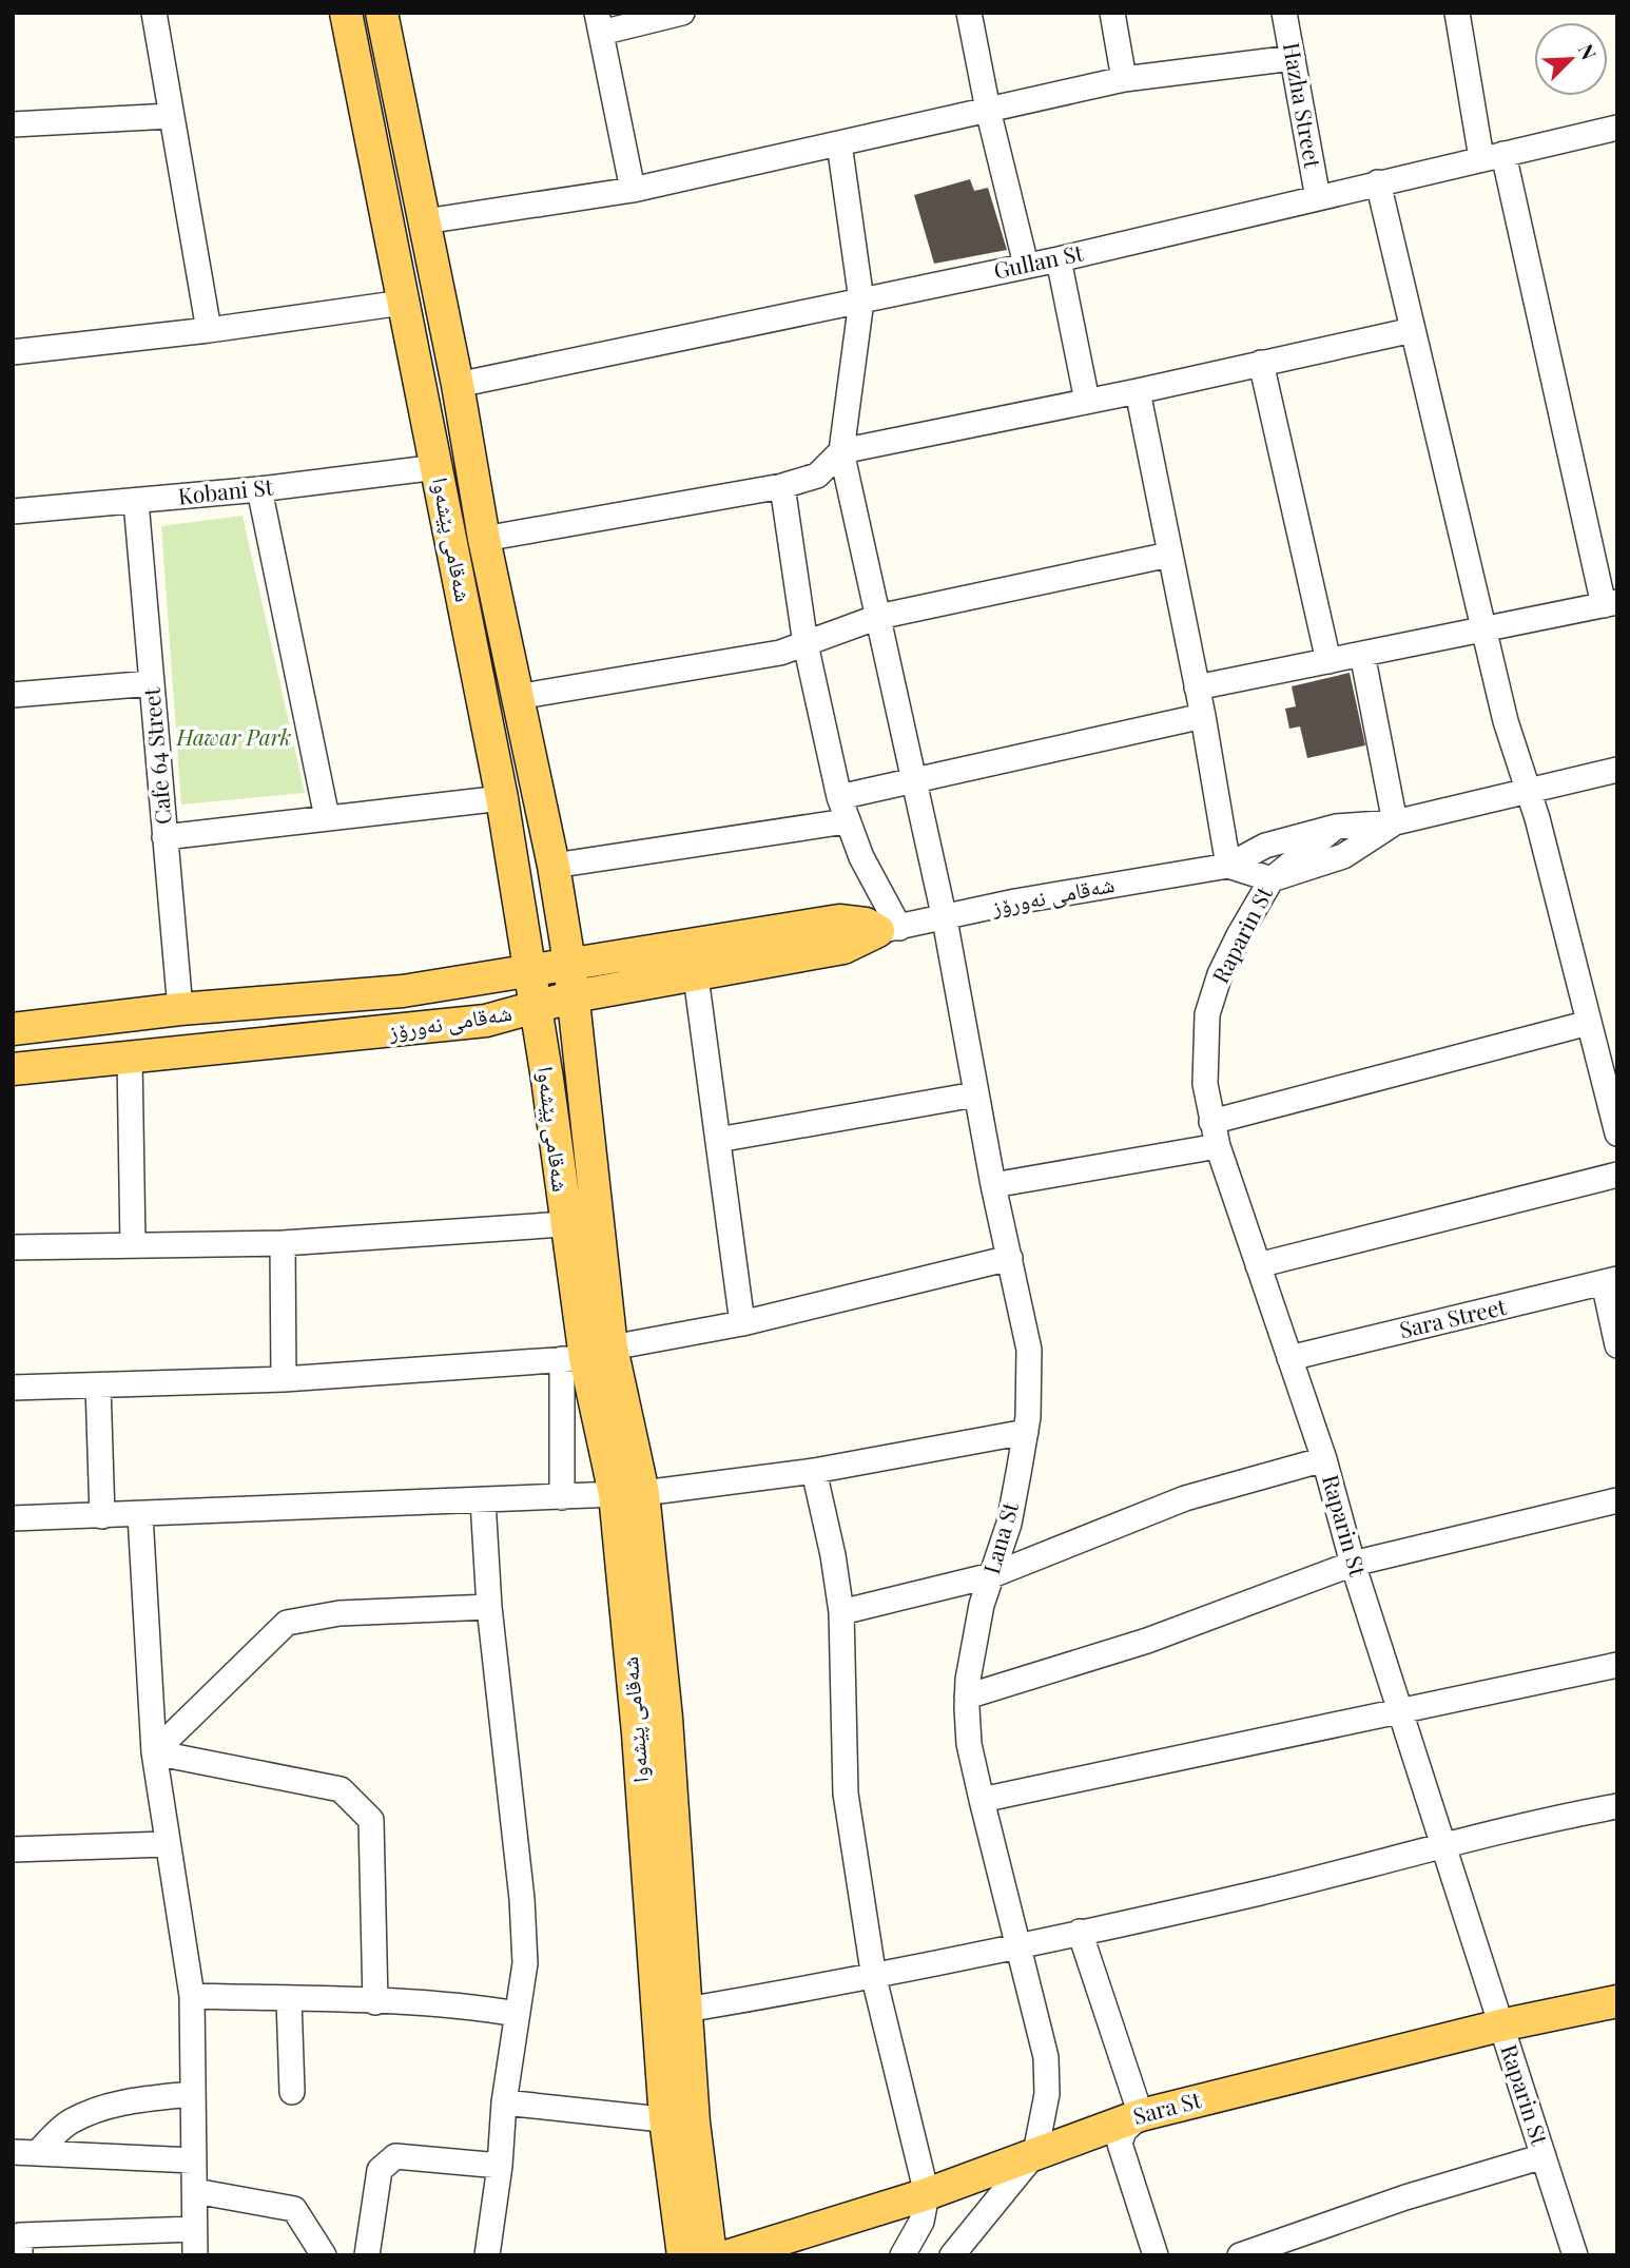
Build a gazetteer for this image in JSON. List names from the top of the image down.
{
  "streets": {
    "main road": ["شەقامی پێشەوا", "شەقامی نەورۆز", "Sara St"],
    "street": [
      "Hazha Street",
      "Gullan St",
      "Kobani St",
      "Cafe 64 Street",
      "Raparin St",
      "Sara Street",
      "Lana St"
    ]
  },
  "crossings": [
    ["Hazha Street", "Gullan St"],
    ["Gullan St", "شەقامی پێشەوا"],
    ["Kobani St", "شەقامی پێشەوا"],
    ["Kobani St", "Cafe 64 Street"],
    ["شەقامی پێشەوا", "شەقامی نەورۆز"],
    ["Cafe 64 Street", "شەقامی نەورۆز"],
    ["شەقامی نەورۆز", "Raparin St"],
    ["شەقامی نەورۆز", "Lana St"],
    ["Raparin St", "Sara Street"],
    ["Raparin St", "Sara St"],
    ["Lana St", "Sara St"]
  ],
  "parks": ["Hawar Park"],
  "north": "top right"
}
